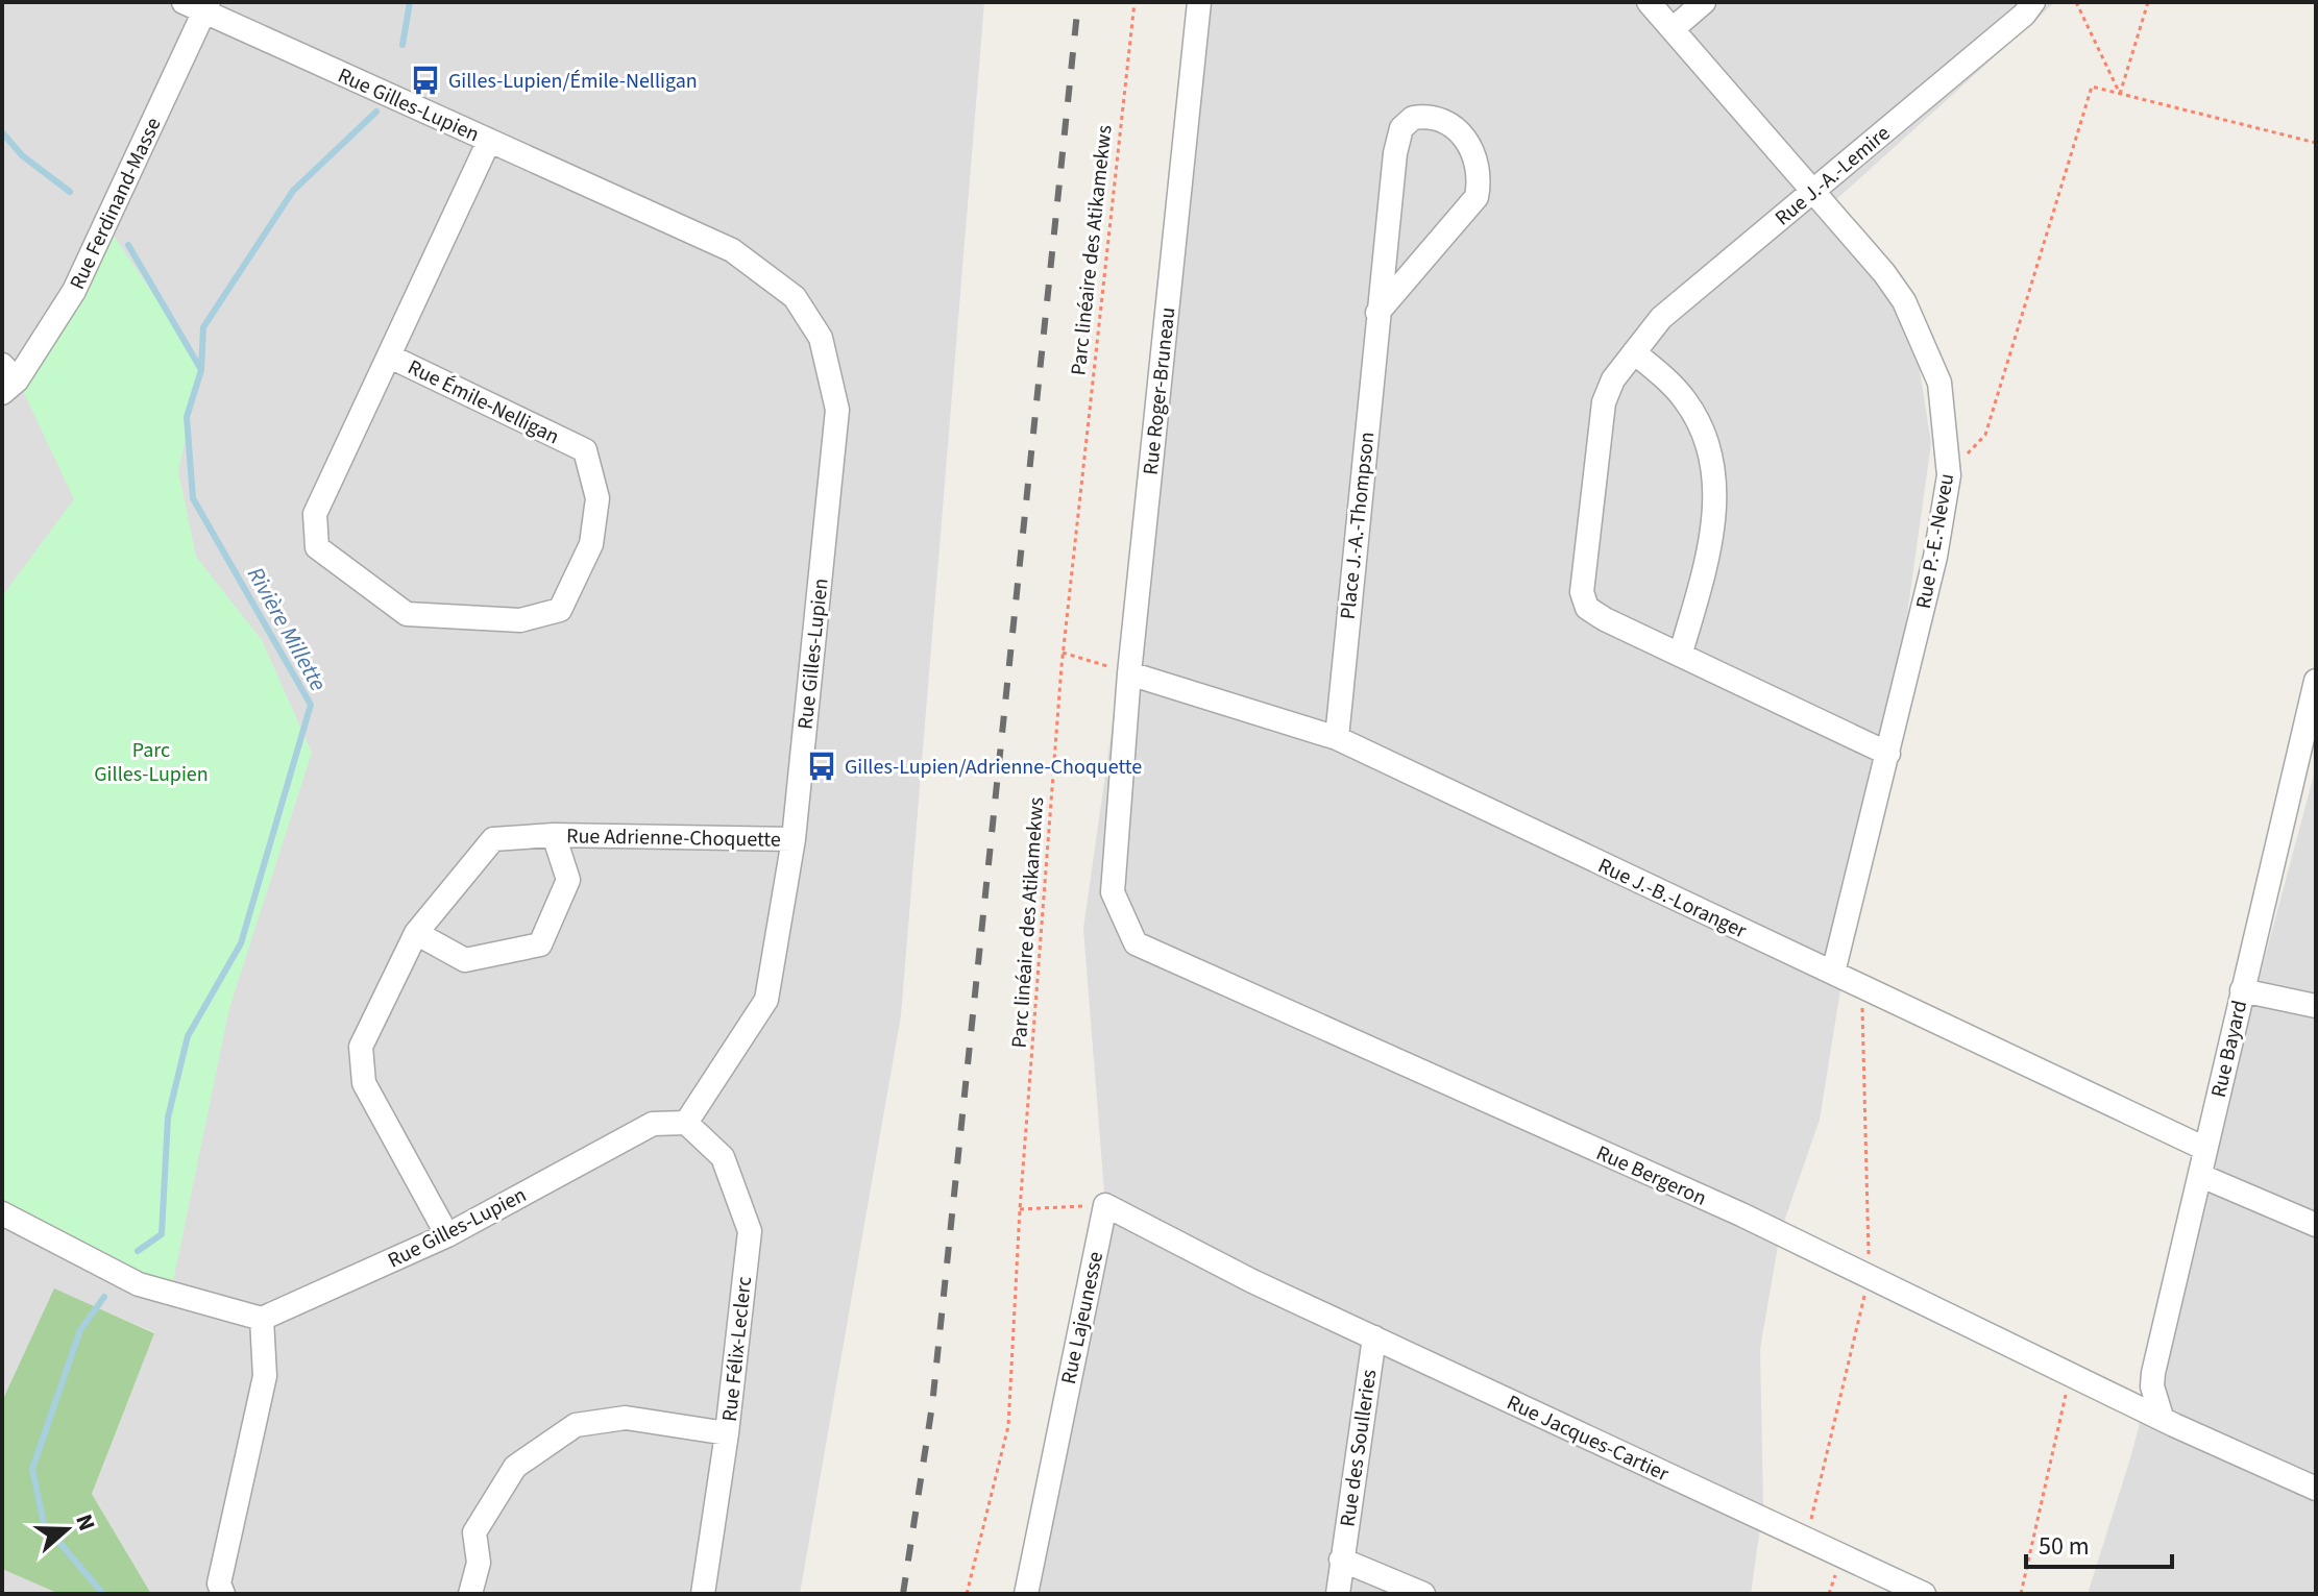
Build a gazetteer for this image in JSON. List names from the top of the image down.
{
  "streets": {
    "street": [
      "Rue Gilles-Lupien",
      "Rue J.-A.-Lemire",
      "Rue Ferdinand-Masse",
      "Rue Roger-Bruneau",
      "Rue Émile-Nelligan",
      "Place J.-A.-Thompson",
      "Rue P.-E.-Neveu",
      "Rue Adrienne-Choquette",
      "Rue J.-B.-Loranger",
      "Rue Bayard",
      "Rue Bergeron",
      "Rue Lajeunesse",
      "Rue Félix-Leclerc",
      "Rue Jacques-Cartier",
      "Rue des Soulleries"
    ],
    "path": ["Parc linéaire des Atikamekws"]
  },
  "crossings": [
    ["Rue Gilles-Lupien", "Rue Ferdinand-Masse"],
    ["Rue Gilles-Lupien", "Rue Émile-Nelligan"],
    ["Rue Gilles-Lupien", "Rue Adrienne-Choquette"],
    ["Rue Gilles-Lupien", "Rue Félix-Leclerc"],
    ["Rue J.-A.-Lemire", "Rue P.-E.-Neveu"],
    ["Rue Roger-Bruneau", "Rue J.-B.-Loranger"],
    ["Rue Roger-Bruneau", "Rue Bergeron"],
    ["Place J.-A.-Thompson", "Rue J.-B.-Loranger"],
    ["Rue P.-E.-Neveu", "Rue J.-B.-Loranger"],
    ["Rue J.-B.-Loranger", "Rue Bayard"],
    ["Rue Bayard", "Rue Bergeron"],
    ["Rue Lajeunesse", "Rue Jacques-Cartier"],
    ["Rue Jacques-Cartier", "Rue des Soulleries"]
  ],
  "water": ["Rivière Millette"],
  "parks": ["Parc Gilles-Lupien"],
  "places": {
    "bus stop": ["Gilles-Lupien/Émile-Nelligan", "Gilles-Lupien/Adrienne-Choquette"]
  },
  "scale_bar": "50 m",
  "north": "right"
}
